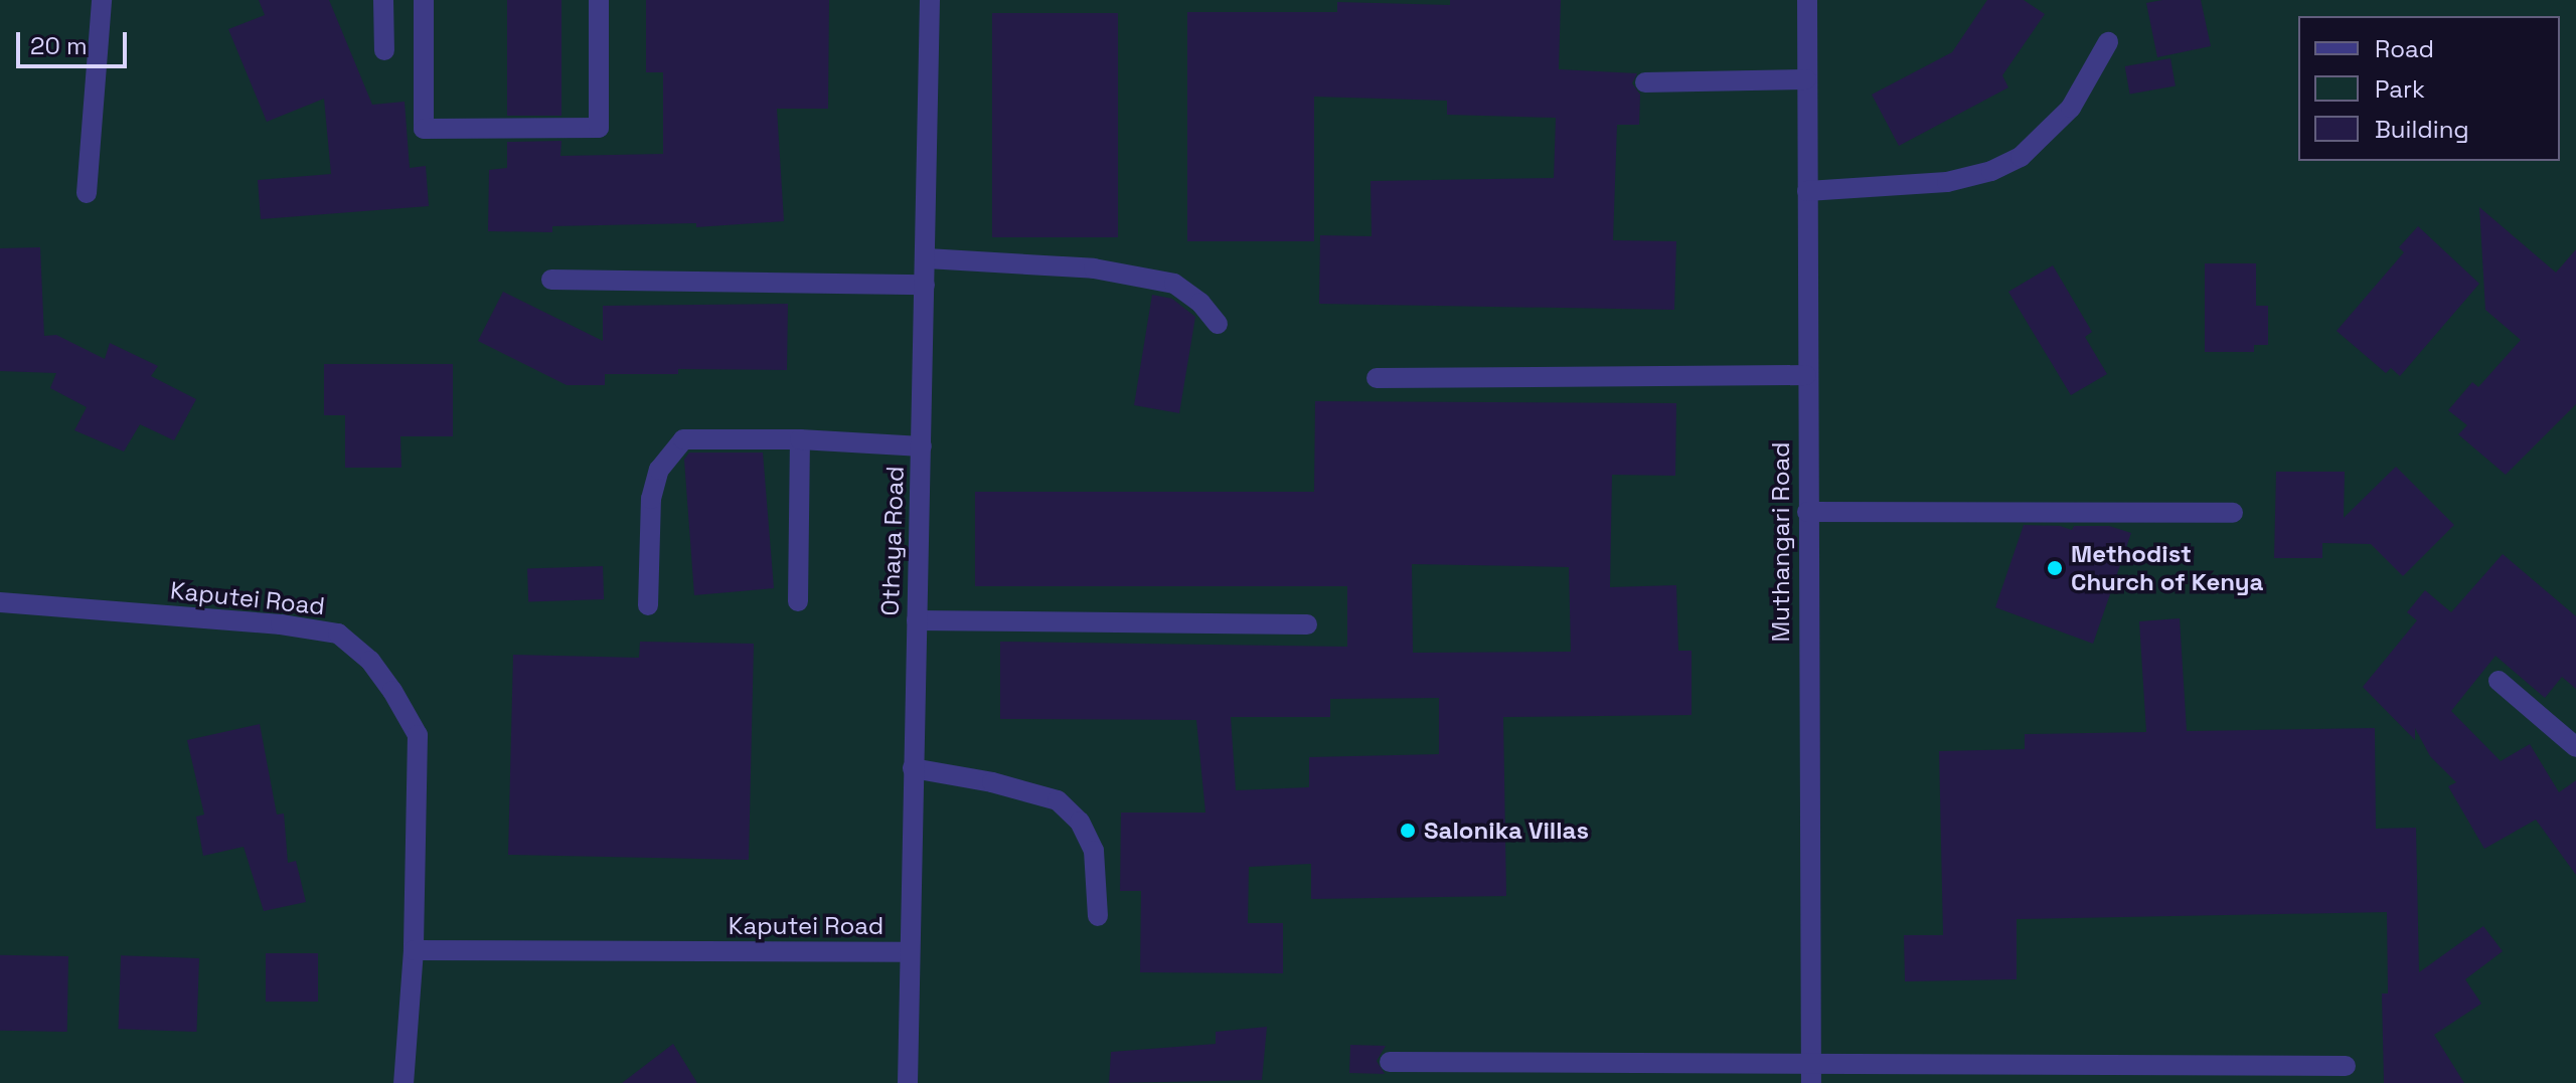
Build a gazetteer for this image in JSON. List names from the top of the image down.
{
  "streets": {
    "street": ["Othaya Road", "Muthangari Road", "Kaputei Road"]
  },
  "crossings": [
    ["Othaya Road", "Kaputei Road"]
  ],
  "places": ["Methodist Church of Kenya", "Salonika Villas"],
  "legend": ["Road", "Park", "Building"],
  "scale_bar": "20 m"
}
